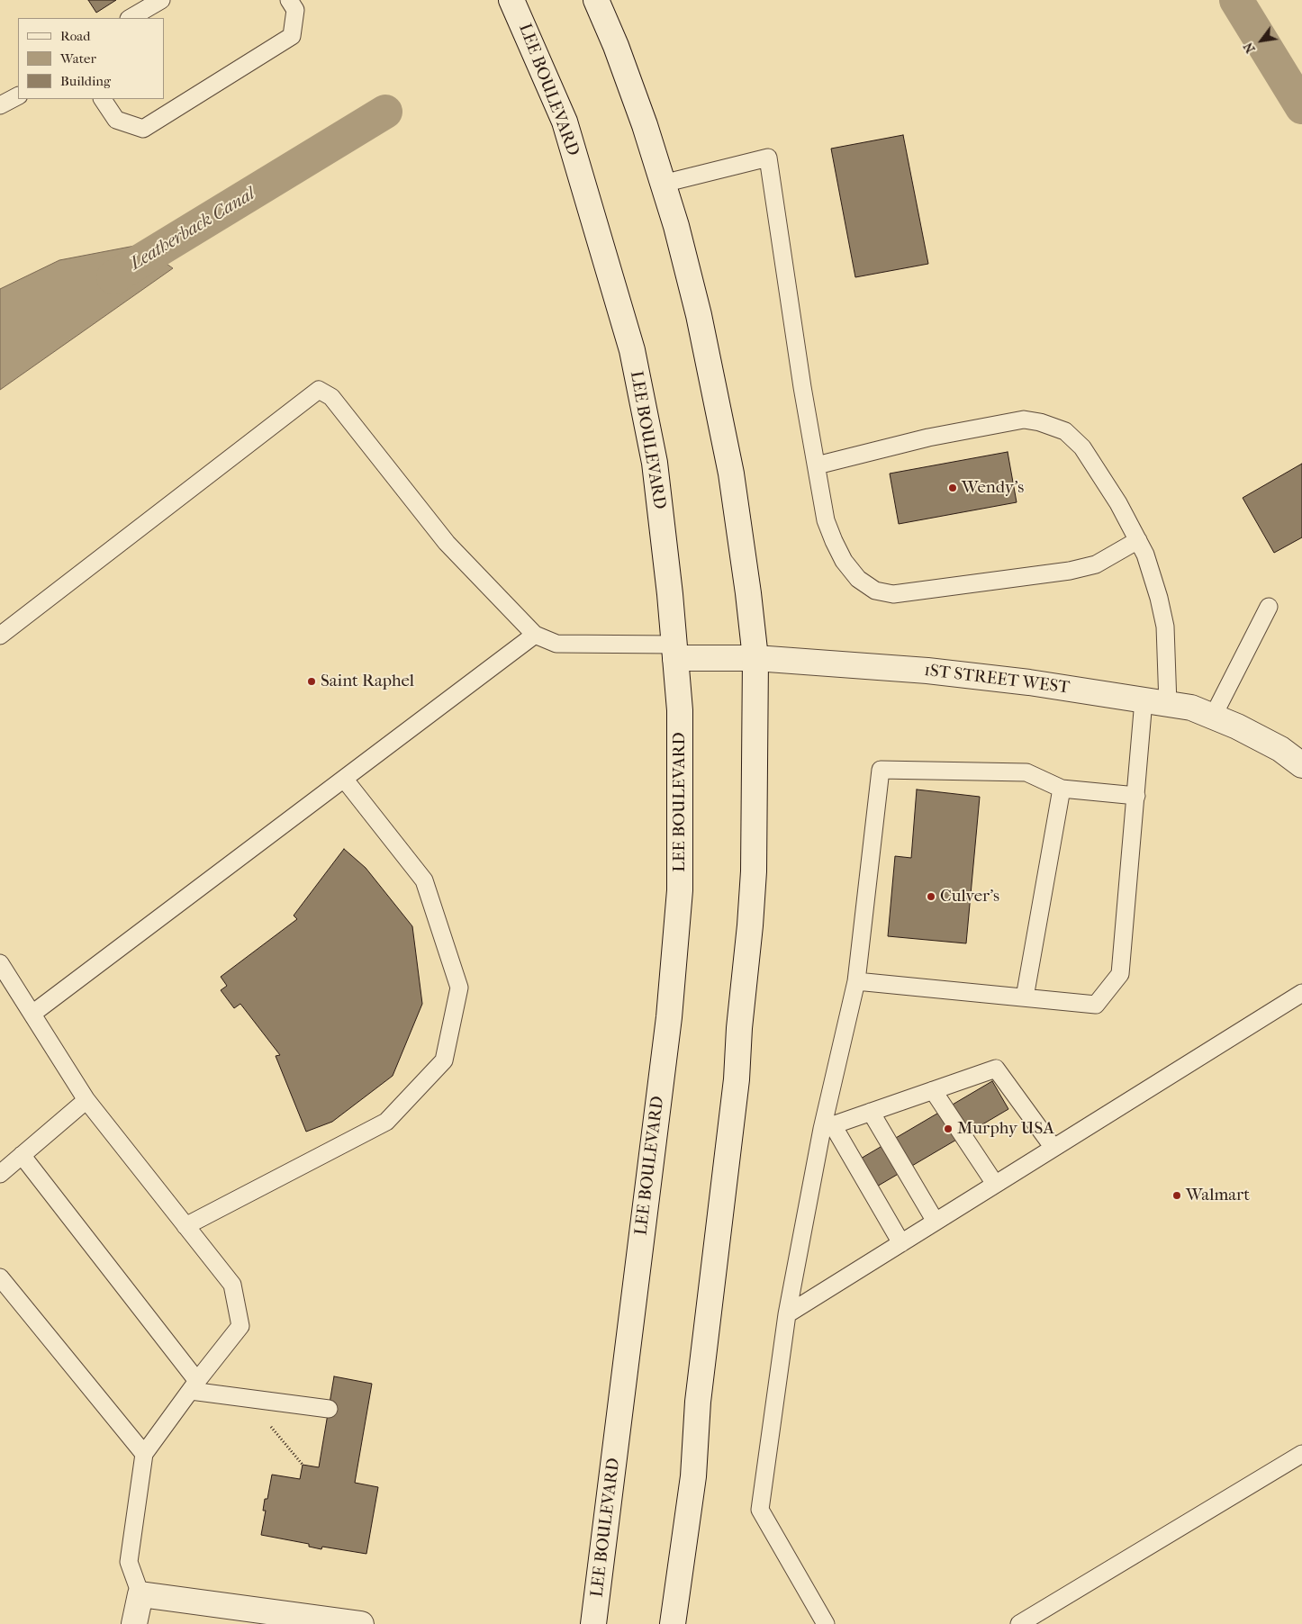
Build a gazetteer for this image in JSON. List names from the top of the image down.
{
  "streets": {
    "main road": ["LEE BOULEVARD", "1ST STREET WEST"]
  },
  "crossings": [
    ["LEE BOULEVARD", "1ST STREET WEST"]
  ],
  "water": ["Leatherback Canal"],
  "places": [
    "Wendy's",
    "Saint Raphel",
    "Culver's",
    "Murphy USA",
    "Walmart"
  ],
  "legend": ["Road", "Water", "Building"],
  "north": "bottom left"
}
